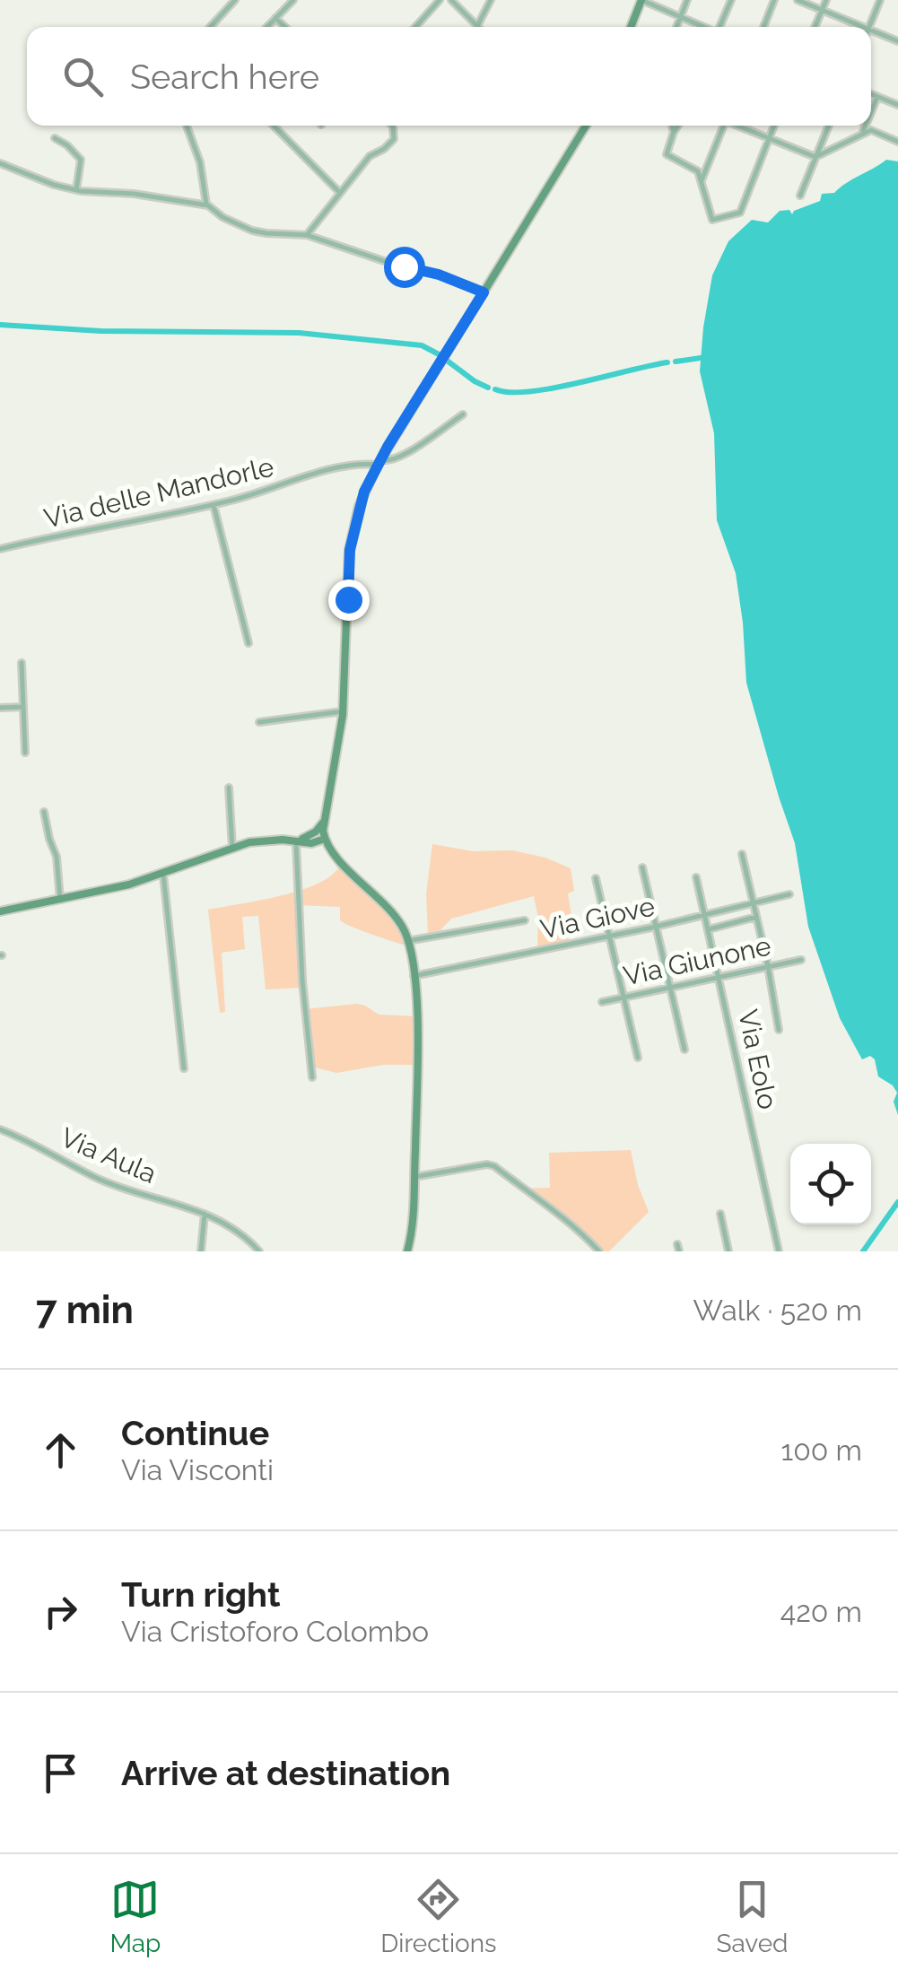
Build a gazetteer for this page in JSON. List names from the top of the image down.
{
  "streets": {
    "street": [
      "Via delle Mandorle",
      "Via Giove",
      "Via Giunone",
      "Via Eolo",
      "Via Aula"
    ]
  },
  "crossings": [
    ["Via Giove", "Via Eolo"],
    ["Via Giunone", "Via Eolo"]
  ],
  "page": {
    "search": "Search here",
    "heading": ["7 min", "Walk · 520 m"],
    "list": [
      ["Continue", "Via Visconti", "100 m"],
      ["Turn right", "Via Cristoforo Colombo", "420 m"],
      "Arrive at destination"
    ],
    "nav": ["Map", "Directions", "Saved"]
  }
}
